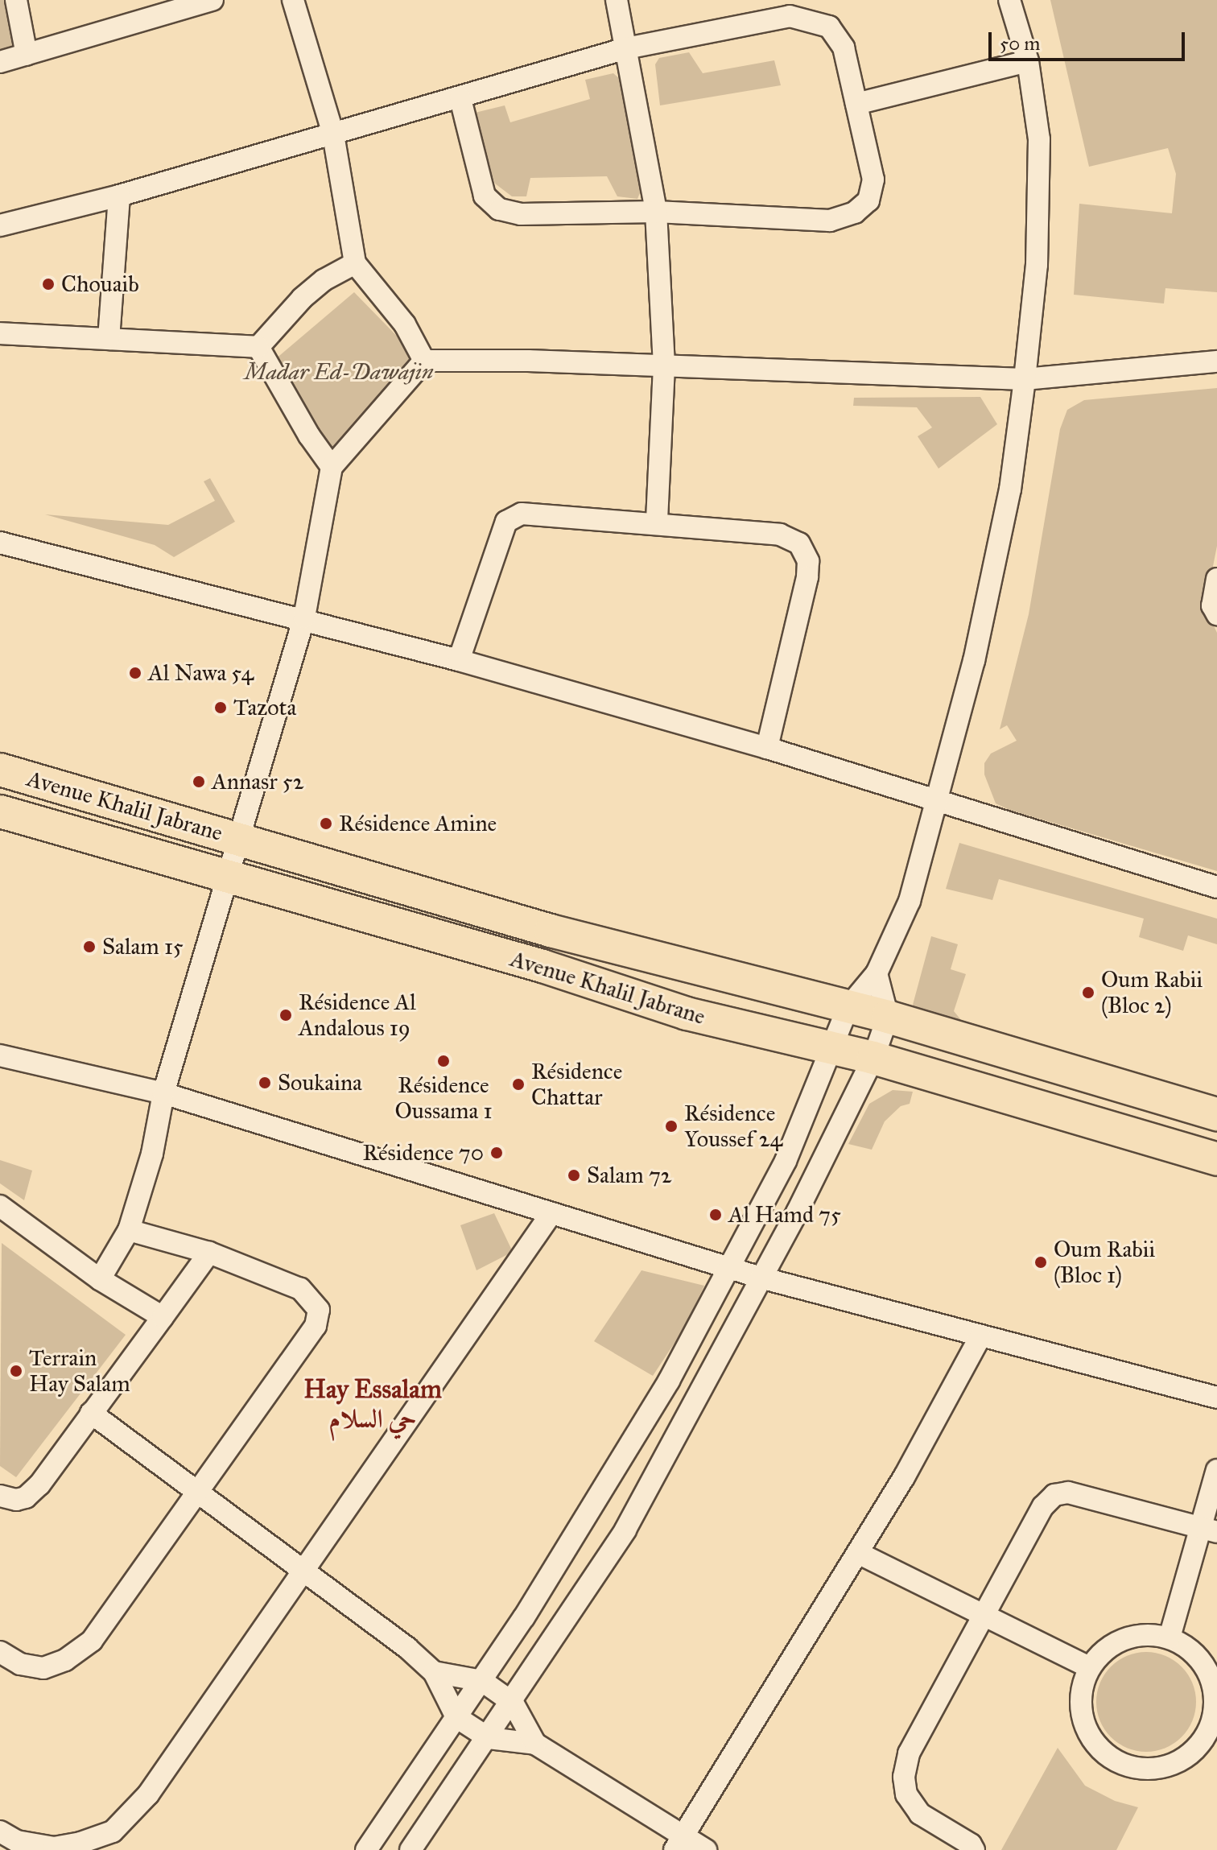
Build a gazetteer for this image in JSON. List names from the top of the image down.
{
  "streets": {
    "main road": ["Avenue Khalil Jabrane"]
  },
  "districts": ["Hay Essalam حي السلام"],
  "parks": ["Madar Ed-Dawajin"],
  "places": [
    "Chouaib",
    "Al Nawa 54",
    "Tazota",
    "Annasr 52",
    "Résidence Amine",
    "Salam 15",
    "Oum Rabii (Bloc 2)",
    "Résidence Al Andalous 19",
    "Résidence Oussama 1",
    "Soukaina",
    "Résidence Chattar",
    "Résidence Youssef 24",
    "Résidence 70",
    "Salam 72",
    "Al Hamd 75",
    "Oum Rabii (Bloc 1)",
    "Terrain Hay Salam"
  ],
  "scale_bar": "50 m"
}
